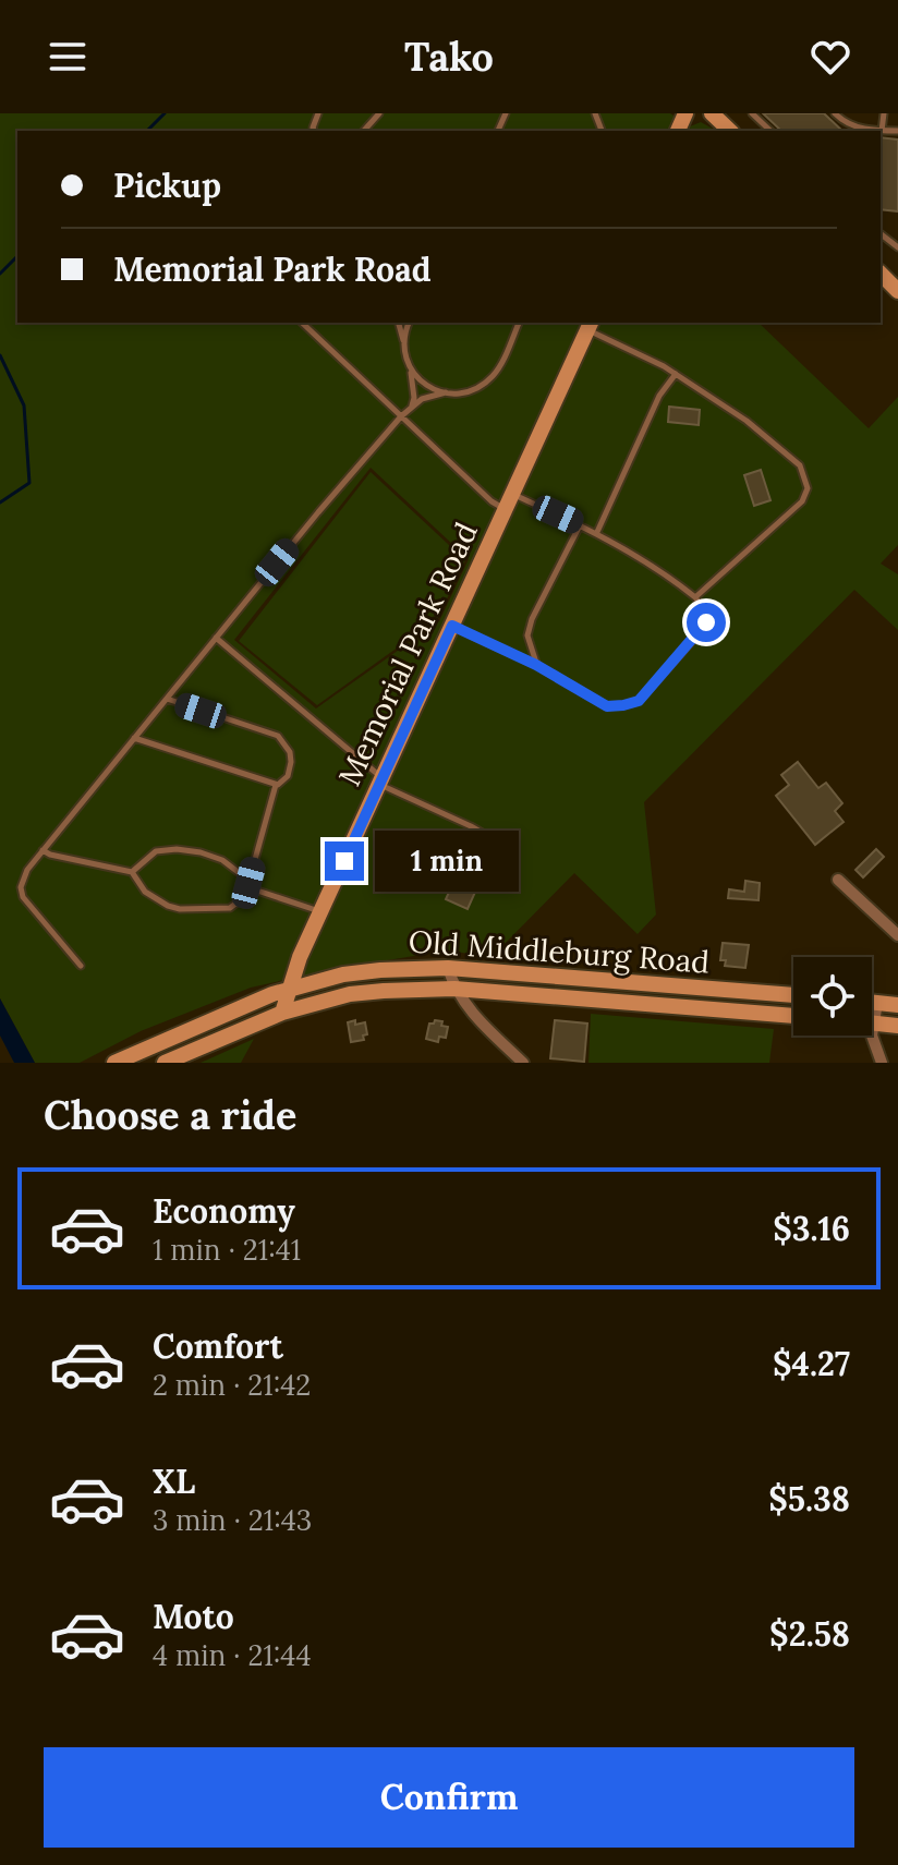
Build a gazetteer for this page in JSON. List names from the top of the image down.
{
  "streets": {
    "main road": ["Memorial Park Road", "Old Middleburg Road"]
  },
  "crossings": [
    ["Memorial Park Road", "Old Middleburg Road"]
  ],
  "page": {
    "header": "Tako",
    "banner": ["Pickup", "Memorial Park Road"],
    "bubble": "1 min",
    "heading": "Choose a ride",
    "list": [
      {
        "name": "Economy",
        "note": "1 min · 21:41",
        "value": "$3.16"
      },
      {
        "name": "Comfort",
        "note": "2 min · 21:42",
        "value": "$4.27"
      },
      {
        "name": "XL",
        "note": "3 min · 21:43",
        "value": "$5.38"
      },
      {
        "name": "Moto",
        "note": "4 min · 21:44",
        "value": "$2.58"
      }
    ],
    "buttons": "Confirm"
  }
}
